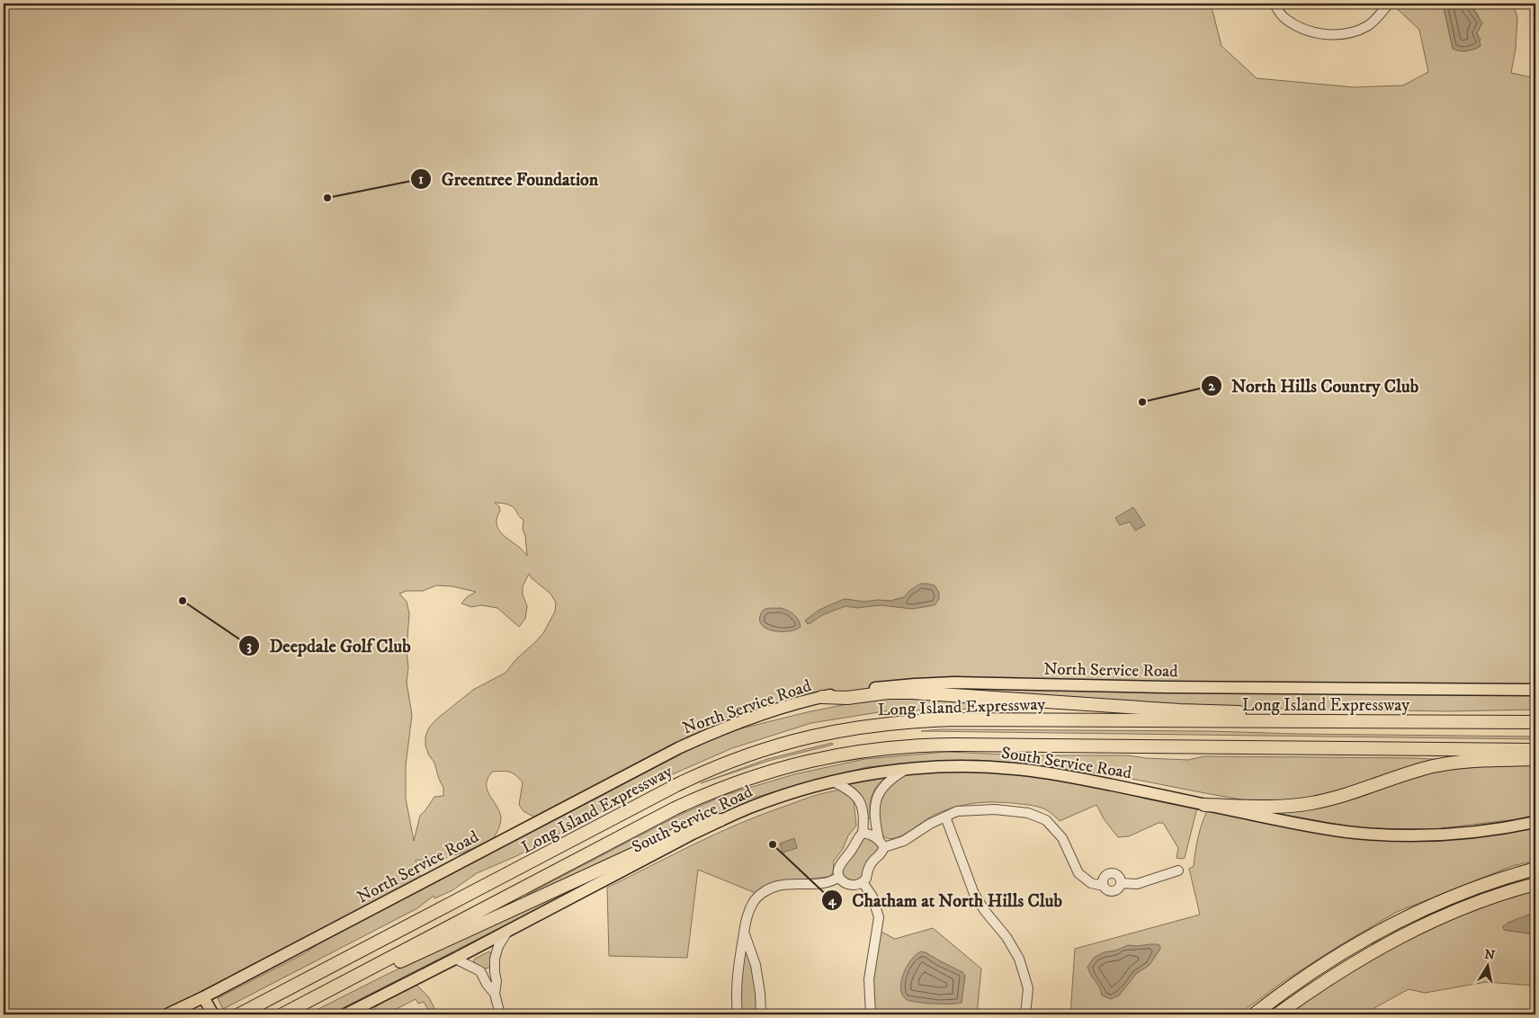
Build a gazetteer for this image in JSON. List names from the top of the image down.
{
  "streets": {
    "highway": ["Long Island Expressway"],
    "main road": ["North Service Road", "South Service Road"]
  },
  "places": [
    "Greentree Foundation",
    "North Hills Country Club",
    "Deepdale Golf Club",
    "Chatham at North Hills Club"
  ],
  "north": "top"
}
